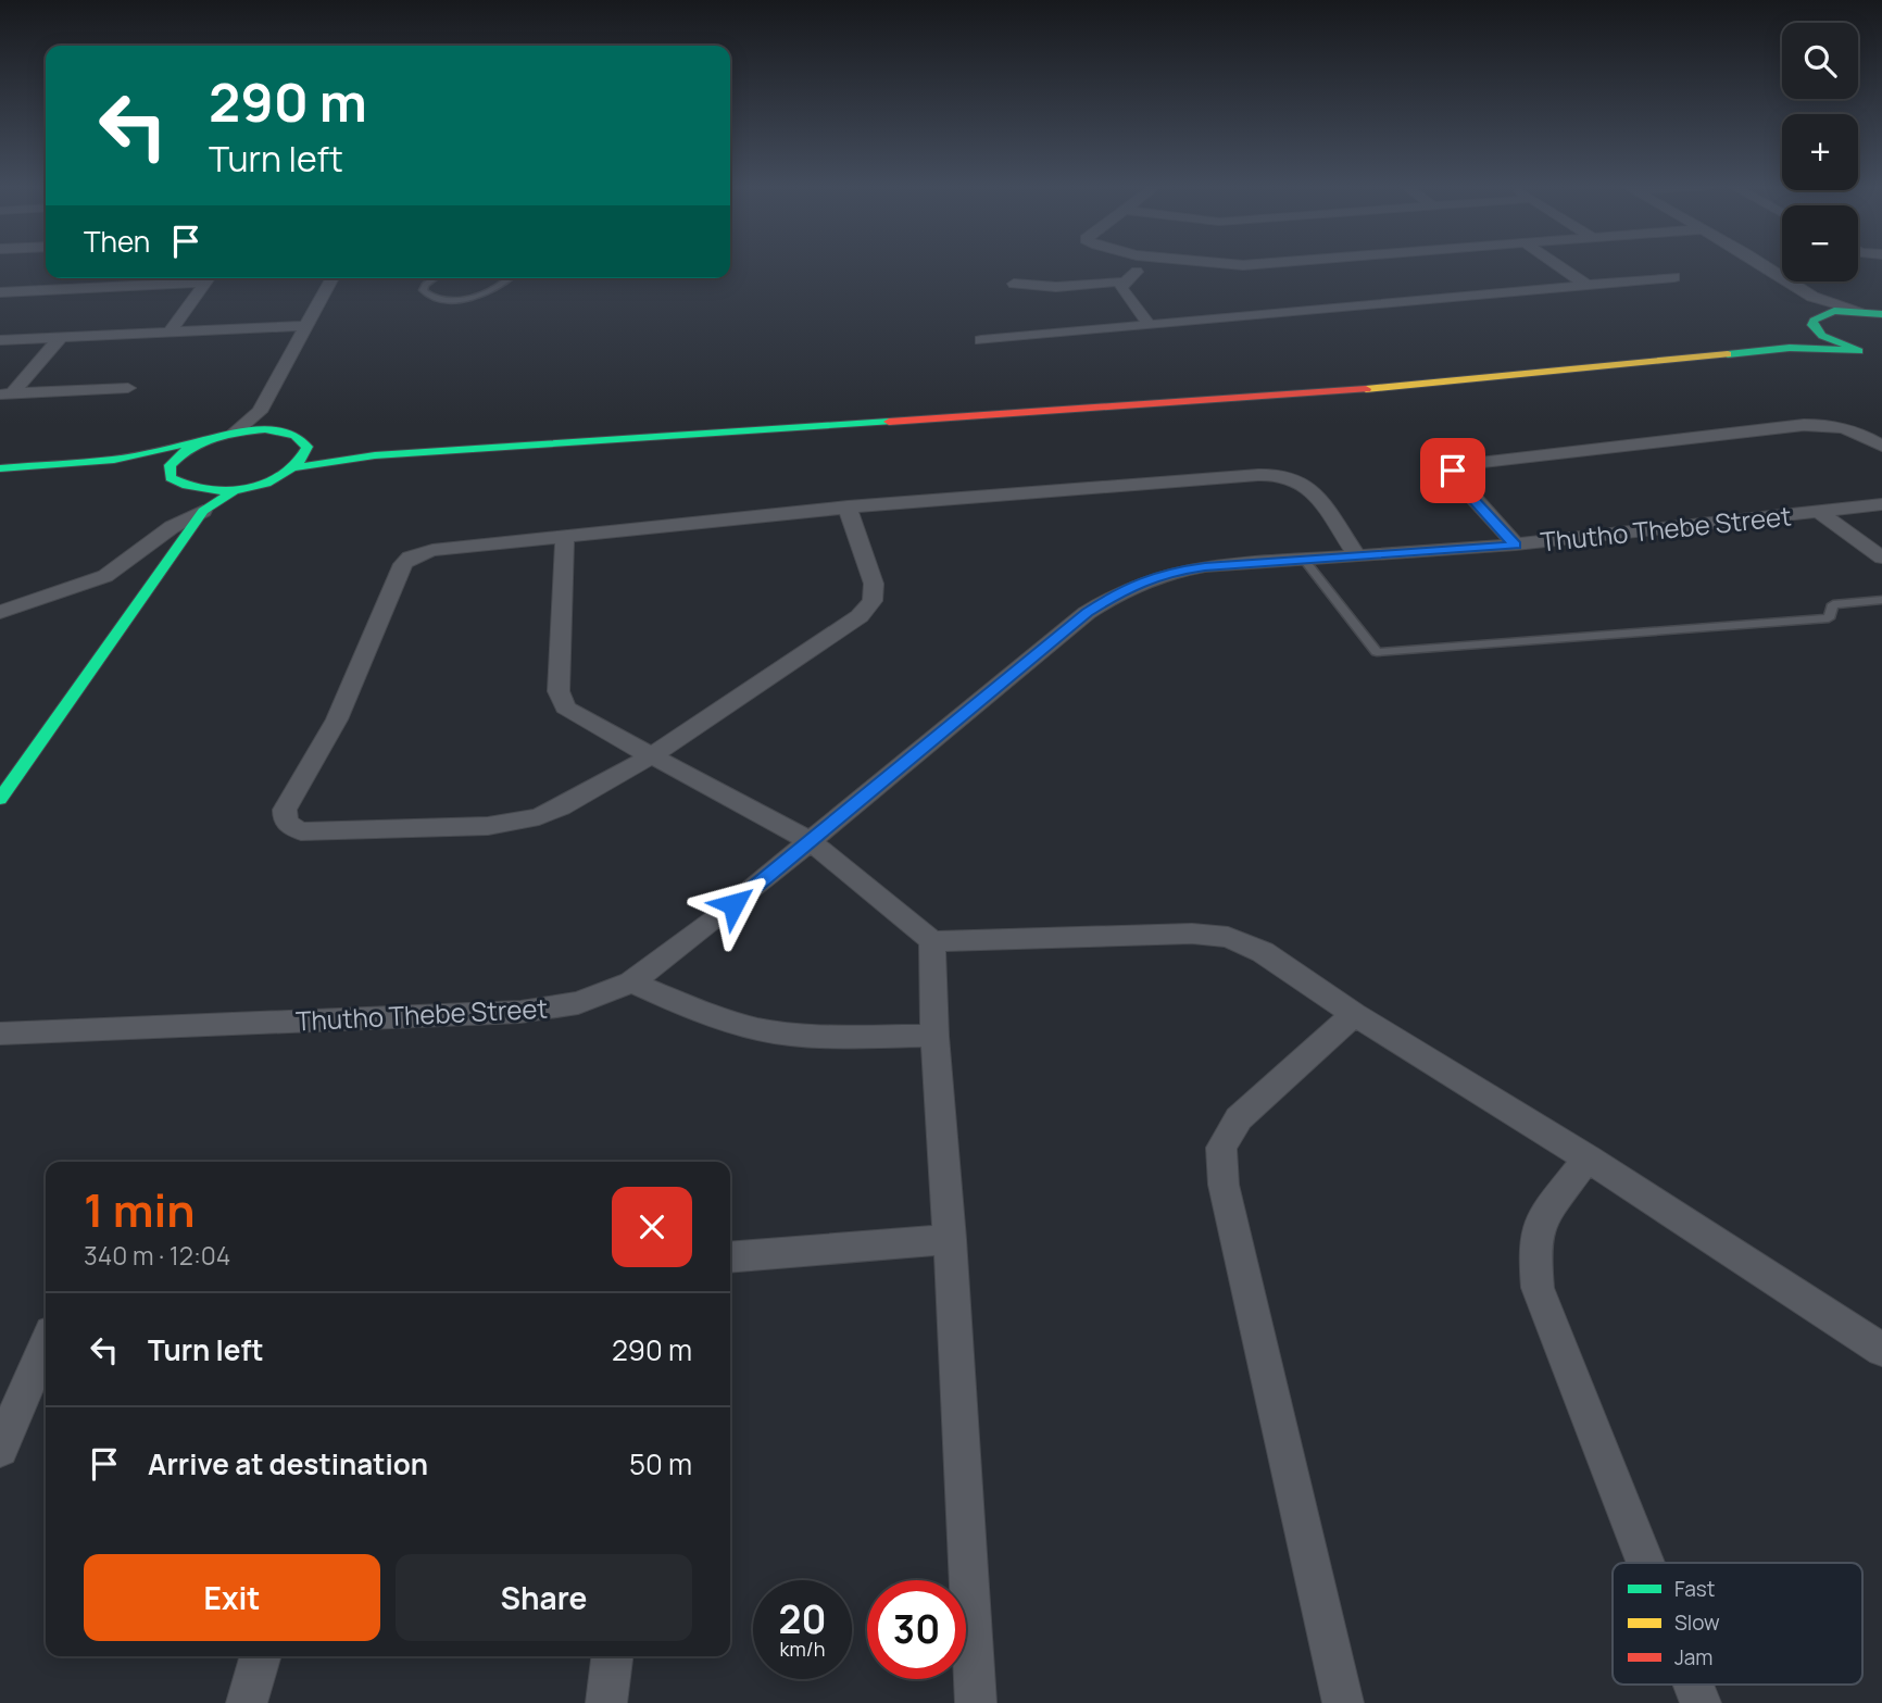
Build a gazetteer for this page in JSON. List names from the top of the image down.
{
  "streets": {
    "street": ["Thutho Thebe Street"]
  },
  "legend": ["Fast", "Slow", "Jam"],
  "page": {
    "map_buttons": ["+", "−"],
    "turn": ["290 m", "Turn left"],
    "then": "Then",
    "heading": ["1 min", "340 m · 12:04"],
    "list": [
      {
        "name": "Turn left",
        "value": "290 m"
      },
      {
        "name": "Arrive at destination",
        "value": "50 m"
      }
    ],
    "buttons": ["Exit", "Share"],
    "speed": "20 km/h",
    "limit": "30"
  }
}
